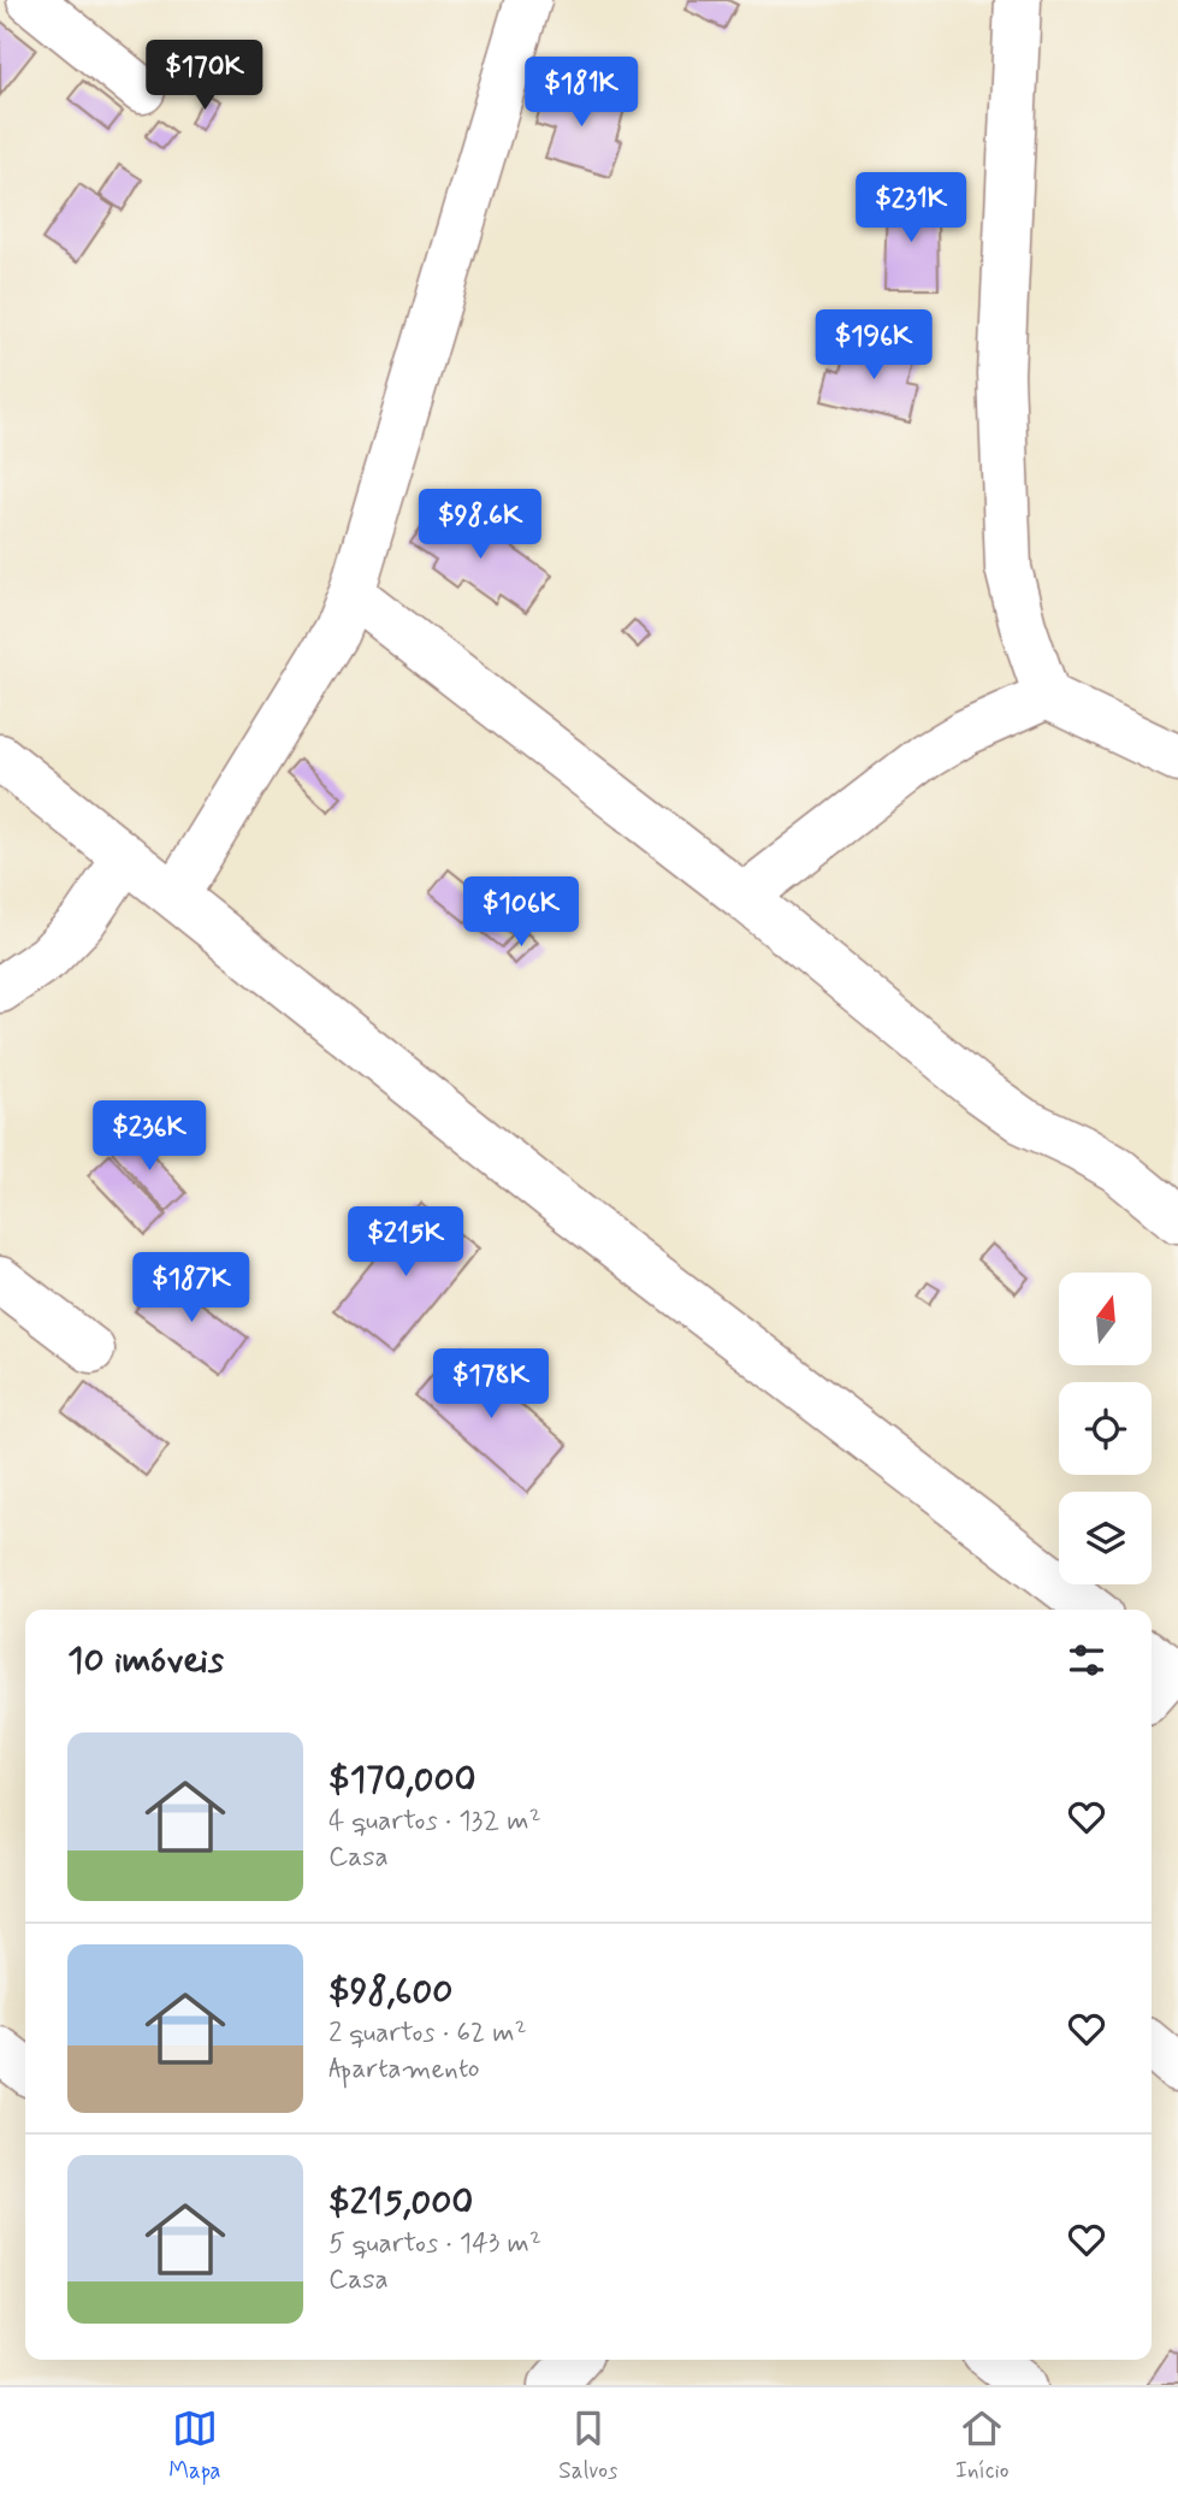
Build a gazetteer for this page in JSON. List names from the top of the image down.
{
  "north": "top",
  "page": {
    "price": [
      "$170K",
      "$181K",
      "$231K",
      "$196K",
      "$98.6K",
      "$106K",
      "$236K",
      "$215K",
      "$187K",
      "$178K"
    ],
    "heading": "10 imóveis",
    "list": [
      {
        "name": "$170,000",
        "note": "4 quartos · 132 m² · Casa"
      },
      {
        "name": "$98,600",
        "note": "2 quartos · 62 m² · Apartamento"
      },
      {
        "name": "$215,000",
        "note": "5 quartos · 143 m² · Casa"
      }
    ],
    "tabs": ["Mapa", "Salvos", "Início"]
  }
}
